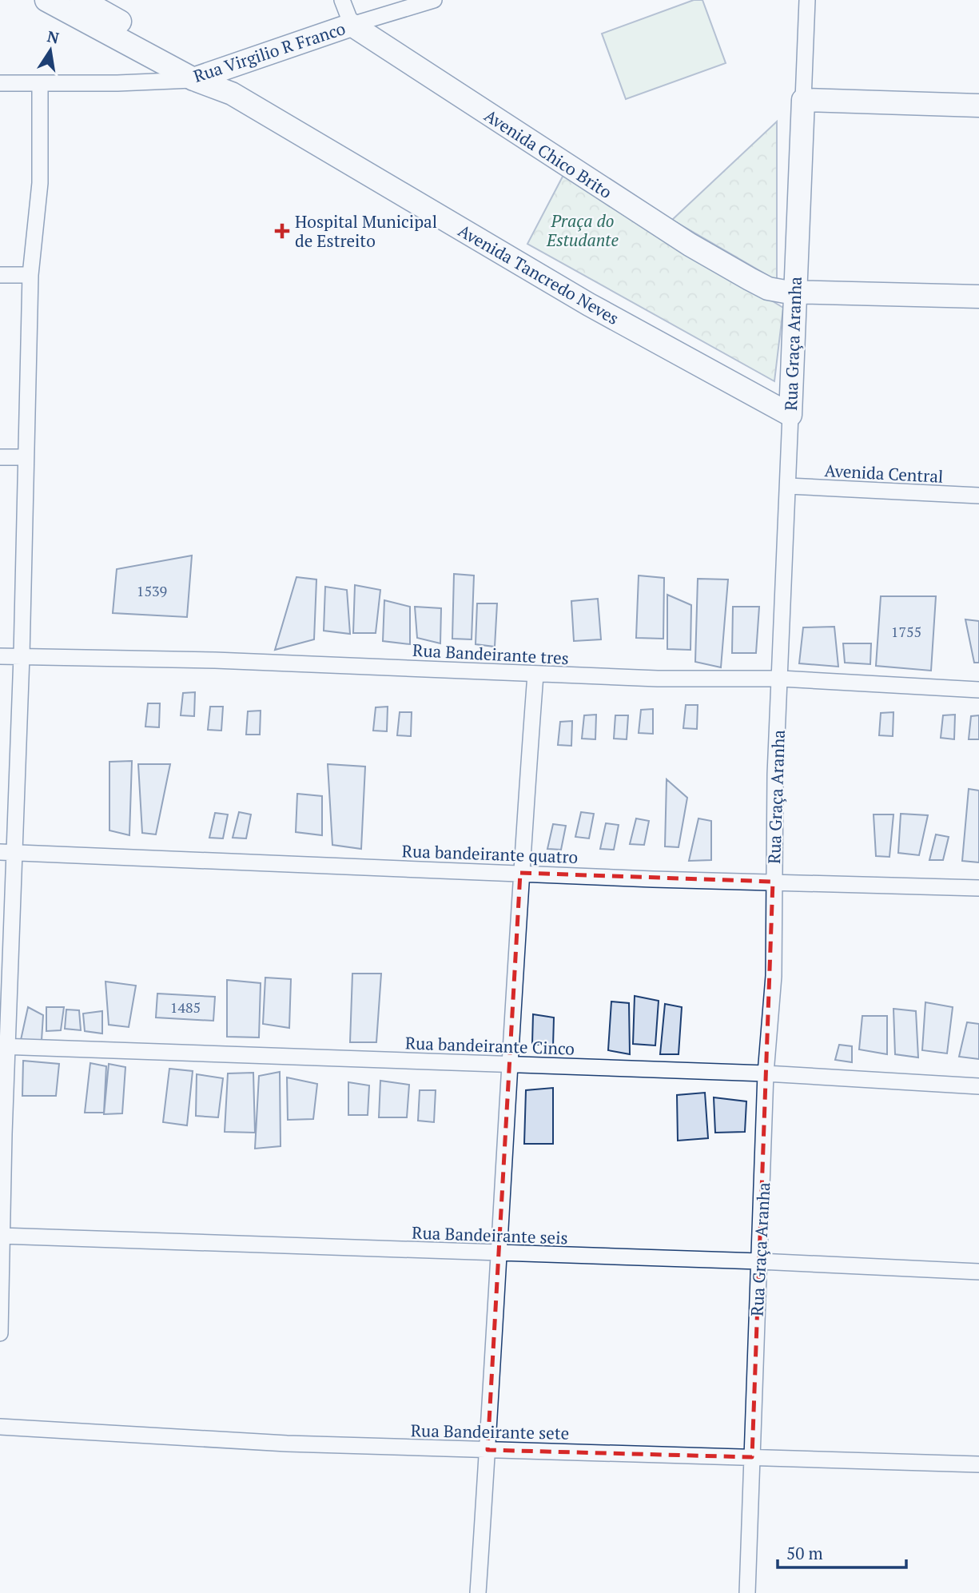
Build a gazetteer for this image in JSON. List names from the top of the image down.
{
  "streets": {
    "main road": [
      "Rua Virgilio R Franco",
      "Avenida Chico Brito",
      "Avenida Tancredo Neves",
      "Rua Graça Aranha"
    ],
    "street": [
      "Avenida Central",
      "Rua Bandeirante tres",
      "Rua bandeirante quatro",
      "Rua bandeirante Cinco",
      "Rua Bandeirante seis",
      "Rua Bandeirante sete"
    ]
  },
  "crossings": [
    ["Rua Virgilio R Franco", "Avenida Chico Brito"],
    ["Rua Virgilio R Franco", "Avenida Tancredo Neves"],
    ["Avenida Chico Brito", "Rua Graça Aranha"],
    ["Avenida Tancredo Neves", "Rua Graça Aranha"],
    ["Rua Graça Aranha", "Avenida Central"],
    ["Rua Graça Aranha", "Rua Bandeirante tres"],
    ["Rua Graça Aranha", "Rua bandeirante quatro"],
    ["Rua Graça Aranha", "Rua bandeirante Cinco"],
    ["Rua Graça Aranha", "Rua Bandeirante seis"],
    ["Rua Graça Aranha", "Rua Bandeirante sete"]
  ],
  "parks": ["Praça do Estudante"],
  "places": {
    "health": ["Hospital Municipal de Estreito"]
  },
  "house_numbers": ["1539", "1755", "1485"],
  "scale_bar": "50 m",
  "north": "top"
}
